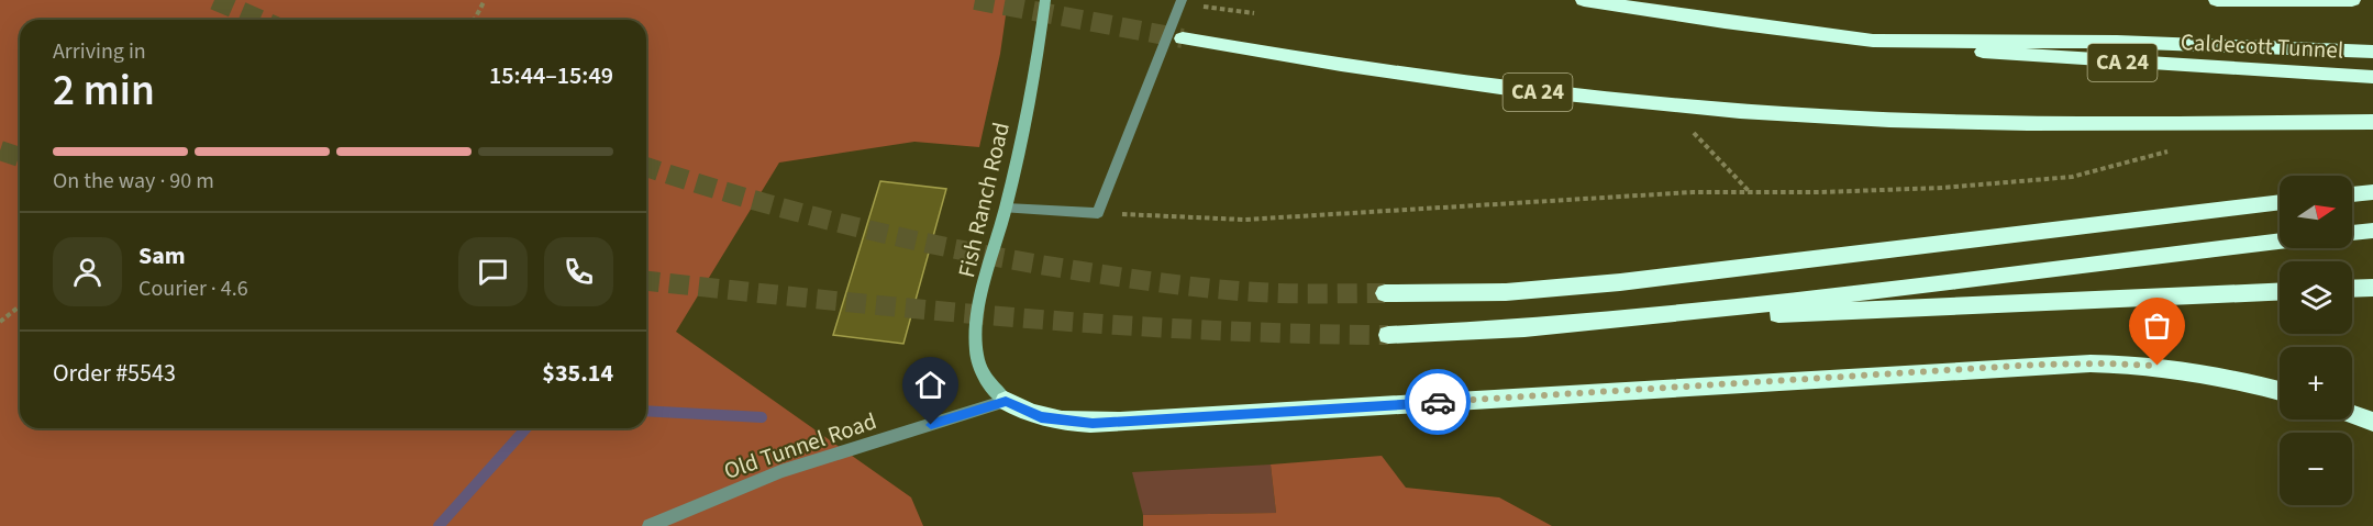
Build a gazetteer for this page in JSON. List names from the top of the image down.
{
  "streets": {
    "highway": ["Caldecott Tunnel", "CA 24"],
    "main road": ["Fish Ranch Road"],
    "street": ["Old Tunnel Road"]
  },
  "crossings": [
    ["Caldecott Tunnel", "CA 24"],
    ["Fish Ranch Road", "Old Tunnel Road"]
  ],
  "north": "right",
  "page": {
    "heading": ["2 min", "Arriving in", "15:44–15:49"],
    "panel": [
      "Sam",
      "Courier · 4.6",
      "Order #5543",
      "$35.14"
    ],
    "bar": "On the way · 90 m",
    "map_buttons": ["+", "−"]
  }
}
